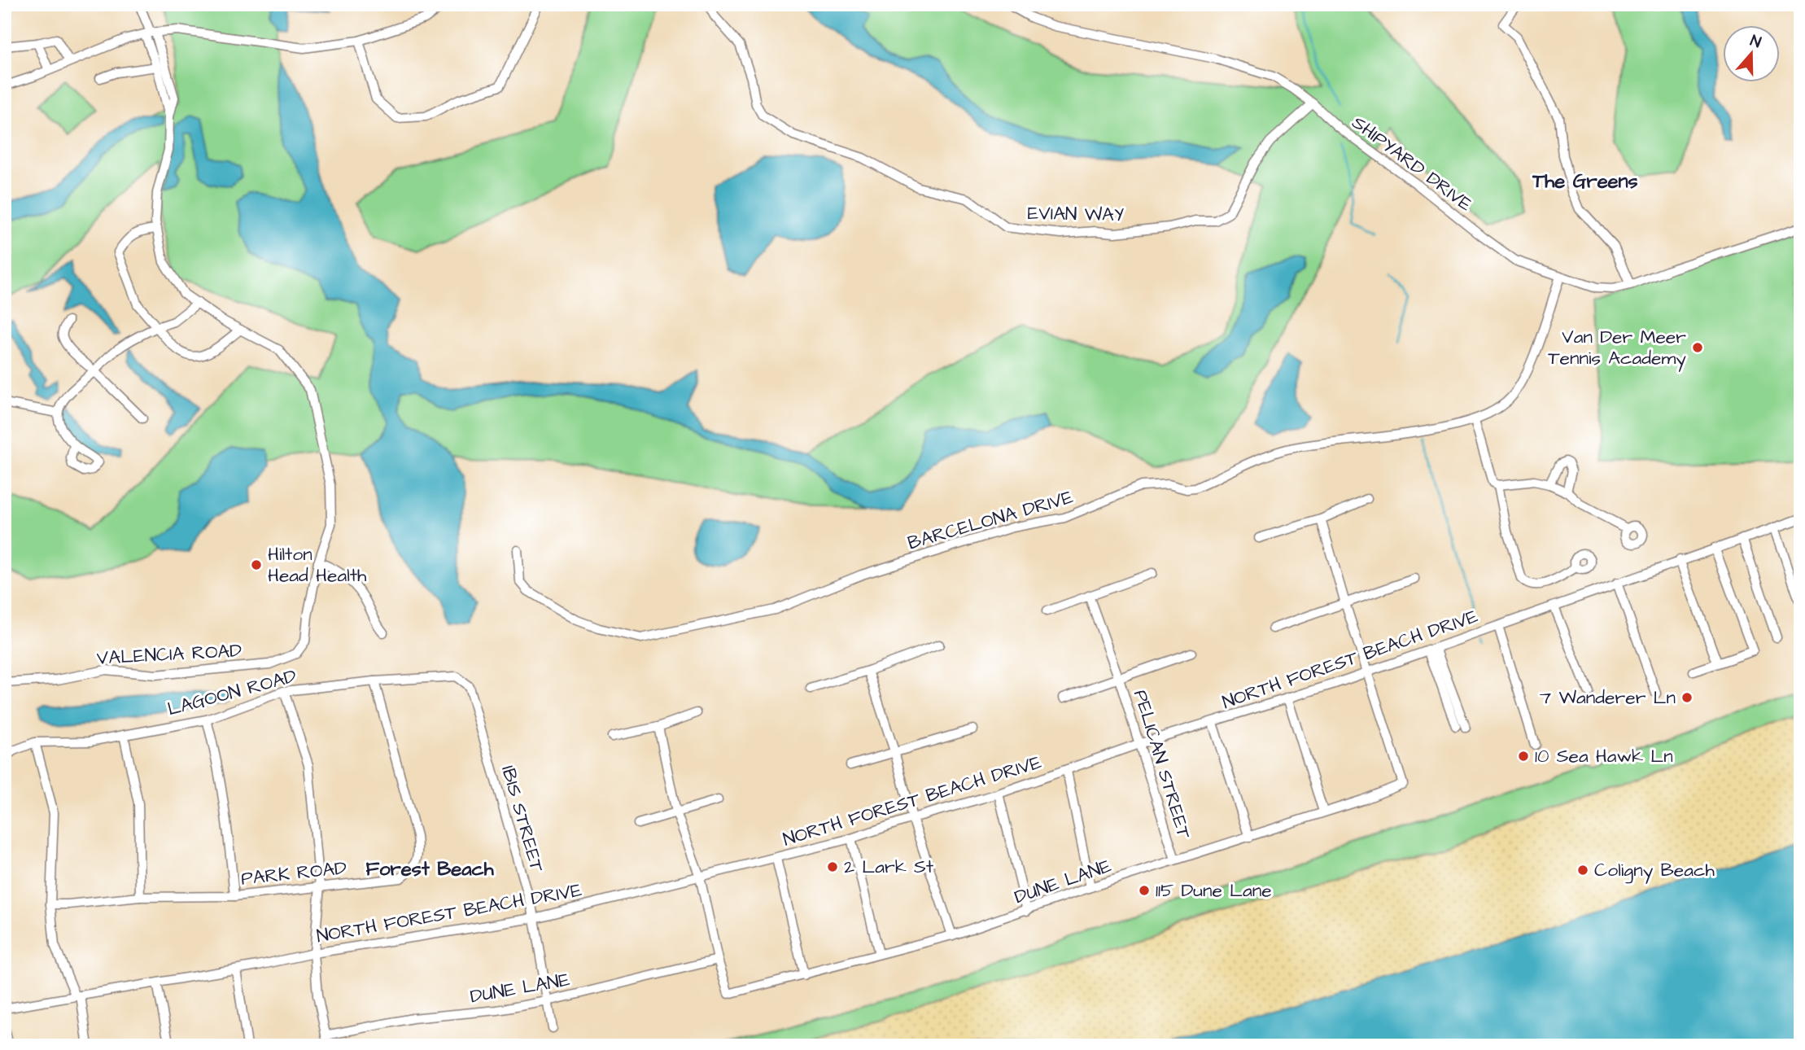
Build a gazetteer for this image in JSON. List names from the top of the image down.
{
  "streets": {
    "street": [
      "SHIPYARD DRIVE",
      "EVIAN WAY",
      "BARCELONA DRIVE",
      "VALENCIA ROAD",
      "NORTH FOREST BEACH DRIVE",
      "LAGOON ROAD",
      "PELICAN STREET",
      "IBIS STREET",
      "PARK ROAD",
      "DUNE LANE"
    ]
  },
  "crossings": [
    ["SHIPYARD DRIVE", "EVIAN WAY"],
    ["SHIPYARD DRIVE", "BARCELONA DRIVE"],
    ["NORTH FOREST BEACH DRIVE", "PELICAN STREET"],
    ["NORTH FOREST BEACH DRIVE", "IBIS STREET"],
    ["NORTH FOREST BEACH DRIVE", "DUNE LANE"],
    ["LAGOON ROAD", "IBIS STREET"],
    ["LAGOON ROAD", "PARK ROAD"],
    ["PELICAN STREET", "DUNE LANE"],
    ["IBIS STREET", "DUNE LANE"]
  ],
  "districts": ["The Greens", "Forest Beach"],
  "places": [
    "Van Der Meer Tennis Academy",
    "Hilton Head Health",
    "7 Wanderer Ln",
    "10 Sea Hawk Ln",
    "2 Lark St",
    "Coligny Beach",
    "115 Dune Lane"
  ],
  "north": "top"
}
